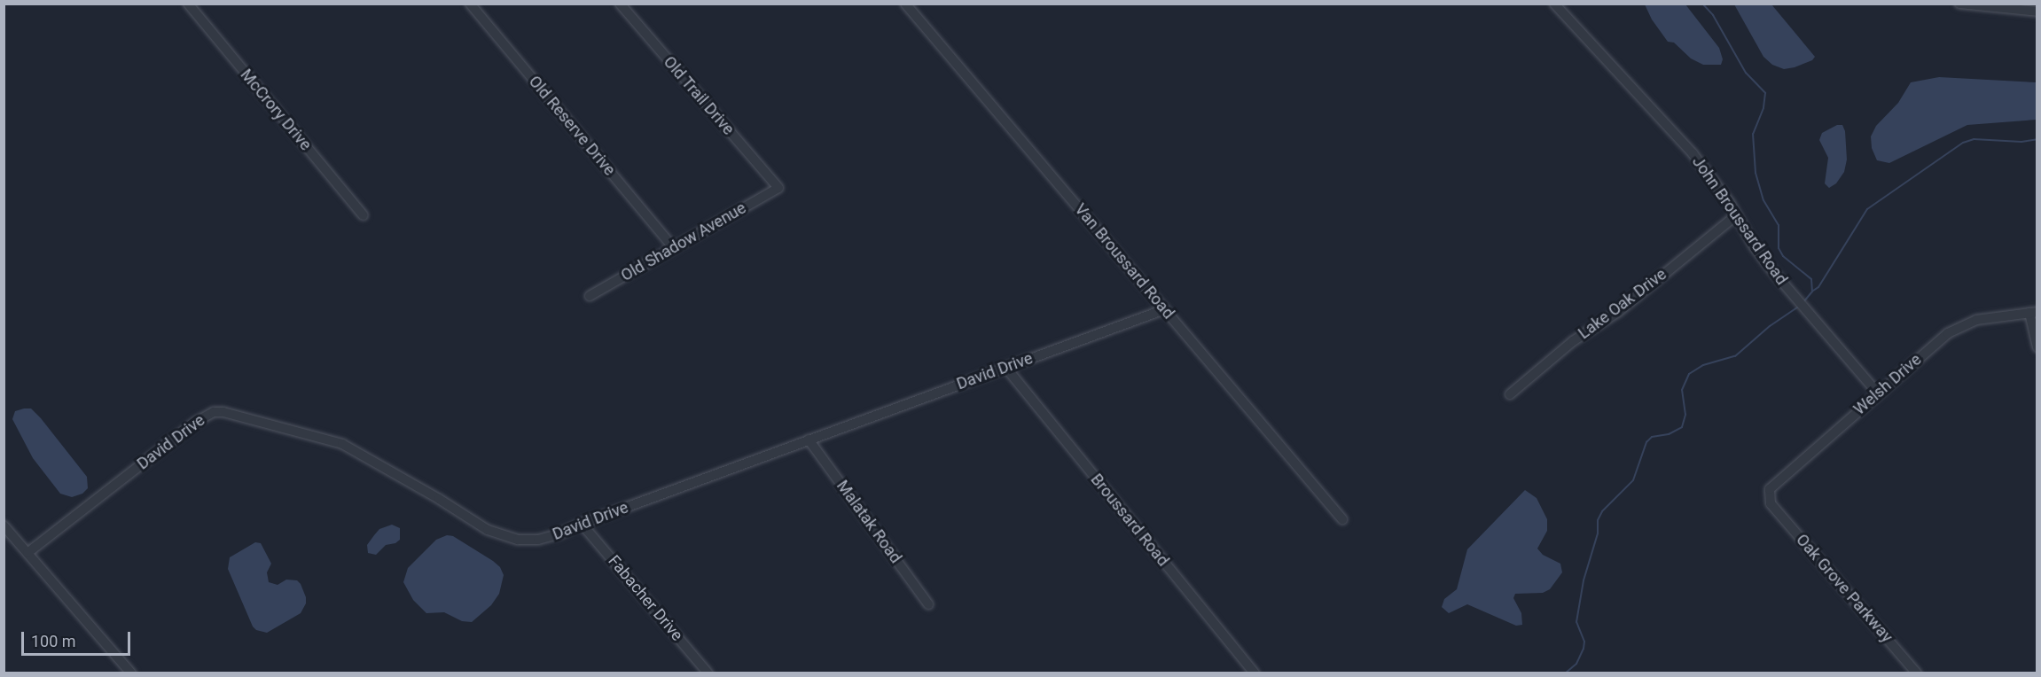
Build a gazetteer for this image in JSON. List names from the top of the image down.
{
  "streets": {
    "street": [
      "Old Trail Drive",
      "McCrory Drive",
      "Old Reserve Drive",
      "John Broussard Road",
      "Old Shadow Avenue",
      "Van Broussard Road",
      "Lake Oak Drive",
      "David Drive",
      "Welsh Drive",
      "Broussard Road",
      "Malatak Road",
      "Oak Grove Parkway",
      "Fabacher Drive"
    ]
  },
  "crossings": [
    ["Old Trail Drive", "Old Shadow Avenue"],
    ["Old Reserve Drive", "Old Shadow Avenue"],
    ["John Broussard Road", "Lake Oak Drive"],
    ["John Broussard Road", "Welsh Drive"],
    ["Van Broussard Road", "David Drive"],
    ["David Drive", "Broussard Road"],
    ["David Drive", "Malatak Road"],
    ["David Drive", "Fabacher Drive"],
    ["Welsh Drive", "Oak Grove Parkway"]
  ],
  "scale_bar": "100 m"
}
